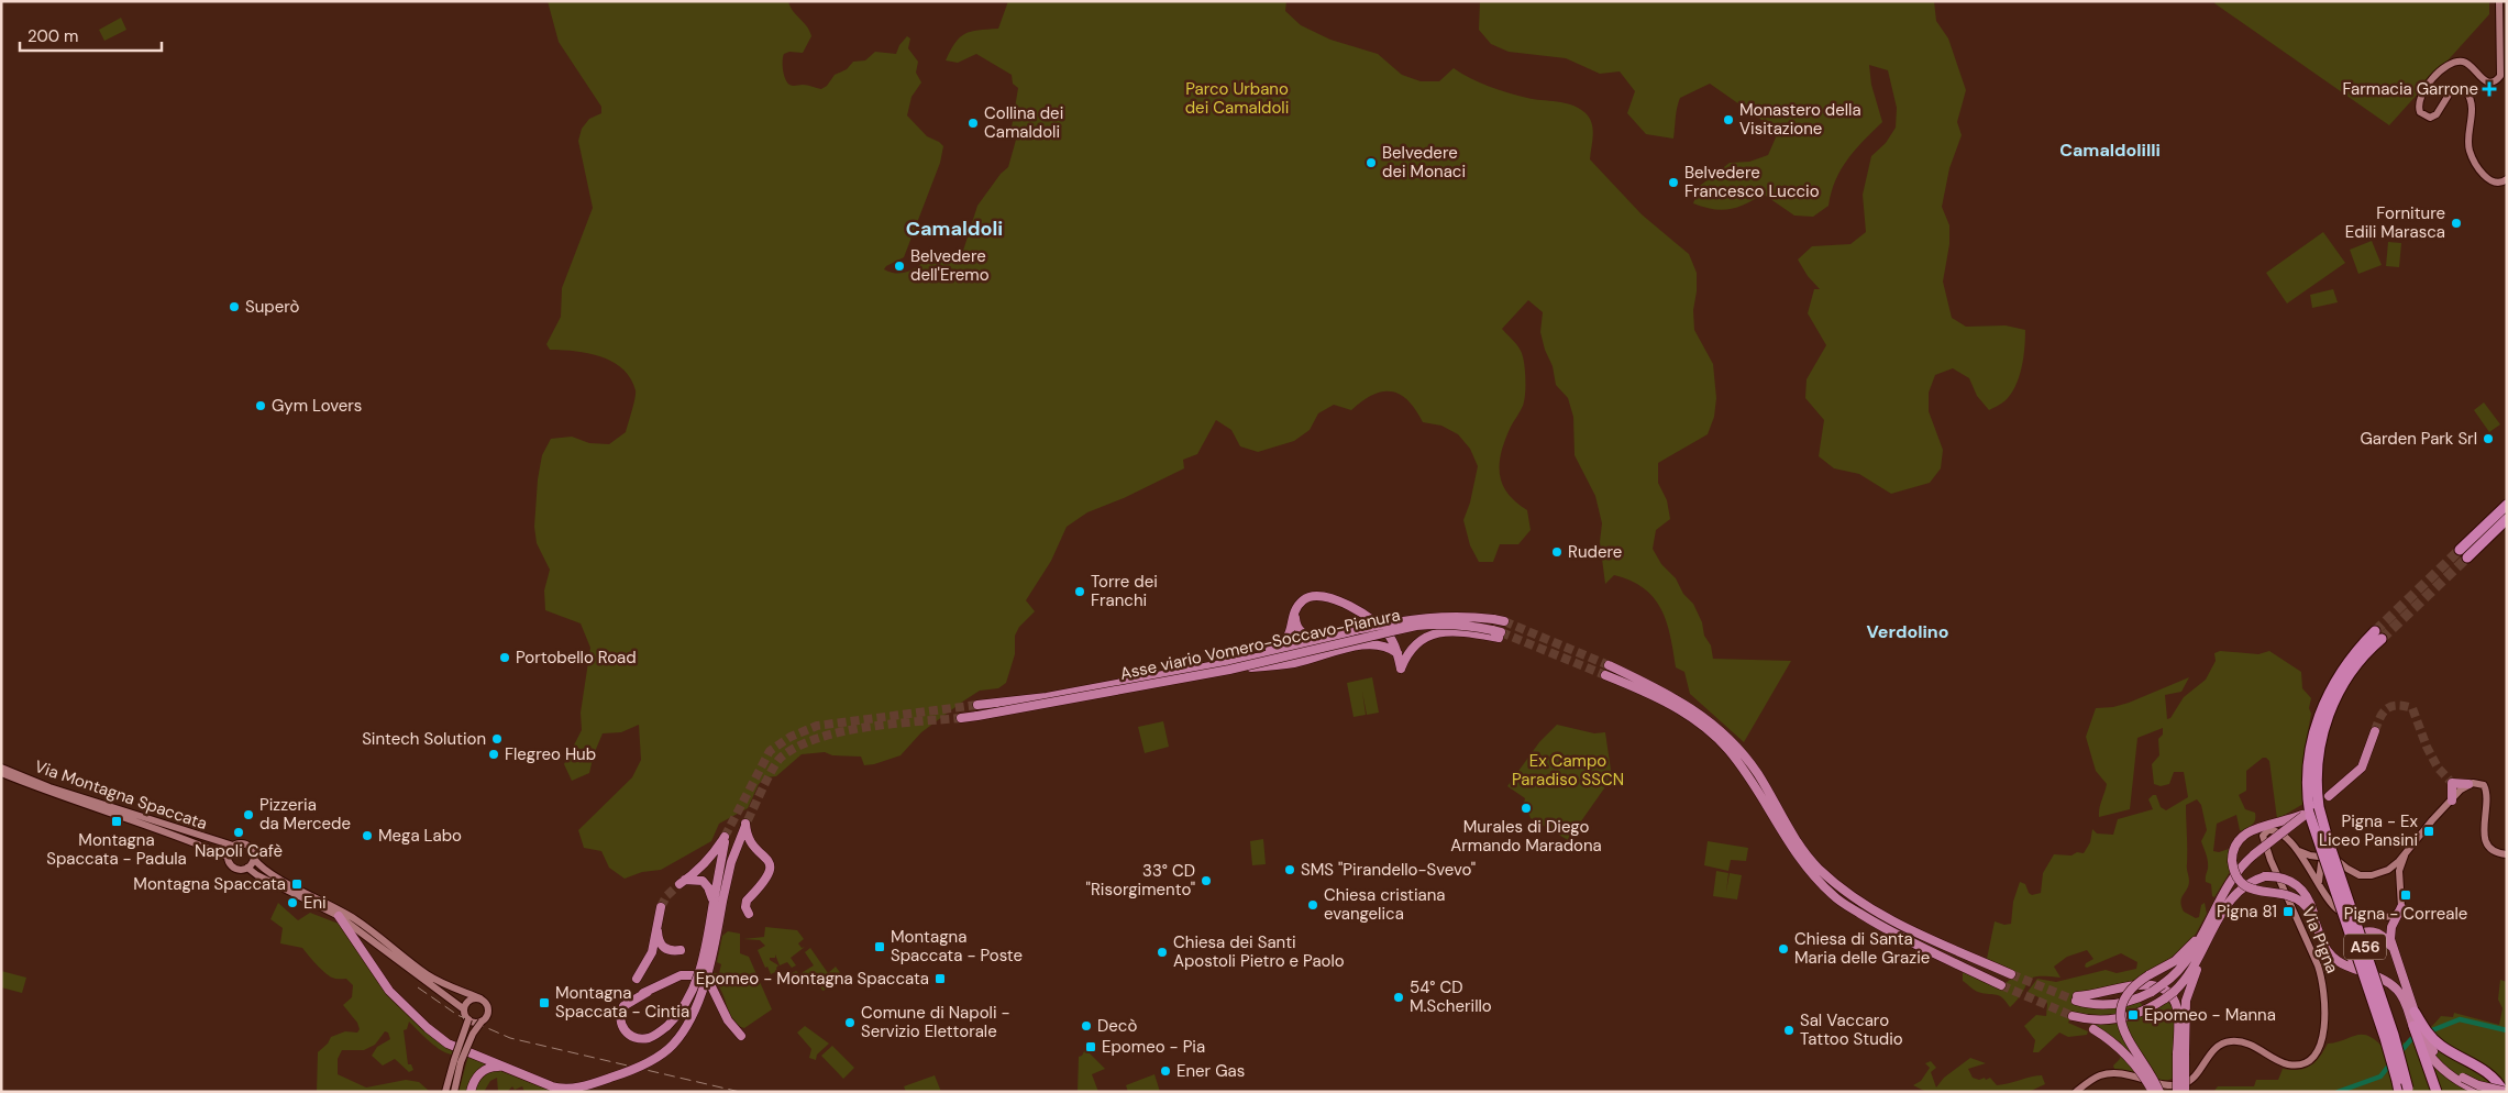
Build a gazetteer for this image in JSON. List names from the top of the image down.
{
  "streets": {
    "highway": ["Asse viario Vomero-Soccavo-Pianura", "A56"],
    "main road": ["Via Montagna Spaccata", "Via Pigna"]
  },
  "districts": ["Camaldolilli", "Camaldoli", "Verdolino"],
  "parks": ["Parco Urbano dei Camaldoli", "Ex Campo Paradiso SSCN"],
  "places": {
    "health": ["Farmacia Garrone"],
    "other": [
      "Monastero della Visitazione",
      "Collina dei Camaldoli",
      "Belvedere dei Monaci",
      "Belvedere Francesco Luccio",
      "Forniture Edili Marasca",
      "Belvedere dell'Eremo",
      "Superò",
      "Gym Lovers",
      "Garden Park Srl",
      "Rudere",
      "Torre dei Franchi",
      "Portobello Road",
      "Sintech Solution",
      "Flegreo Hub",
      "Murales di Diego Armando Maradona",
      "Pizzeria da Mercede",
      "Napoli Cafè",
      "Mega Labo",
      "SMS \"Pirandello-Svevo\"",
      "33° CD \"Risorgimento\"",
      "Eni",
      "Chiesa cristiana evangelica",
      "Chiesa di Santa Maria delle Grazie",
      "Chiesa dei Santi Apostoli Pietro e Paolo",
      "54° CD M.Scherillo",
      "Comune di Napoli - Servizio Elettorale",
      "Decò",
      "Sal Vaccaro Tattoo Studio",
      "Ener Gas"
    ],
    "transit": [
      "Montagna Spaccata - Padula",
      "Pigna - Ex Liceo Pansini",
      "Montagna Spaccata",
      "Pigna - Correale",
      "Pigna 81",
      "Montagna Spaccata - Poste",
      "Epomeo - Montagna Spaccata",
      "Montagna Spaccata - Cintia",
      "Epomeo - Manna",
      "Epomeo - Pia"
    ]
  },
  "scale_bar": "200 m"
}
